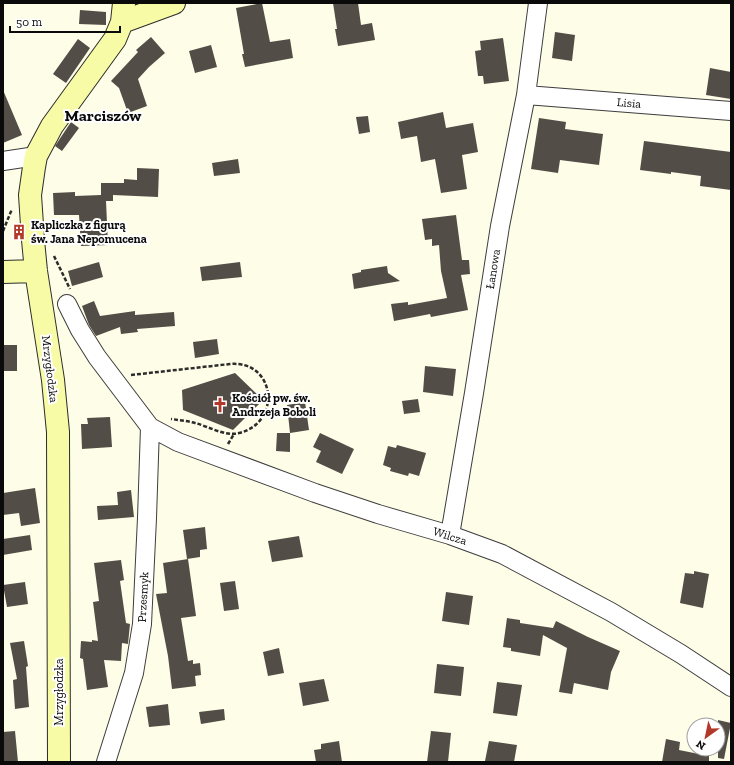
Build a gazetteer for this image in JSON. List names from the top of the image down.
{
  "streets": {
    "street": [
      "Lisia",
      "Łanowa",
      "Mrzygłodzka",
      "Wilcza",
      "Przesmyk"
    ]
  },
  "crossings": [
    ["Lisia", "Łanowa"],
    ["Łanowa", "Wilcza"],
    ["Wilcza", "Przesmyk"]
  ],
  "districts": ["Marciszów"],
  "places": {
    "building": ["Kapliczka z figurą św. Jana Nepomucena"],
    "church": ["Kościół pw. św. Andrzeja Boboli"]
  },
  "scale_bar": "50 m",
  "north": "bottom left"
}
